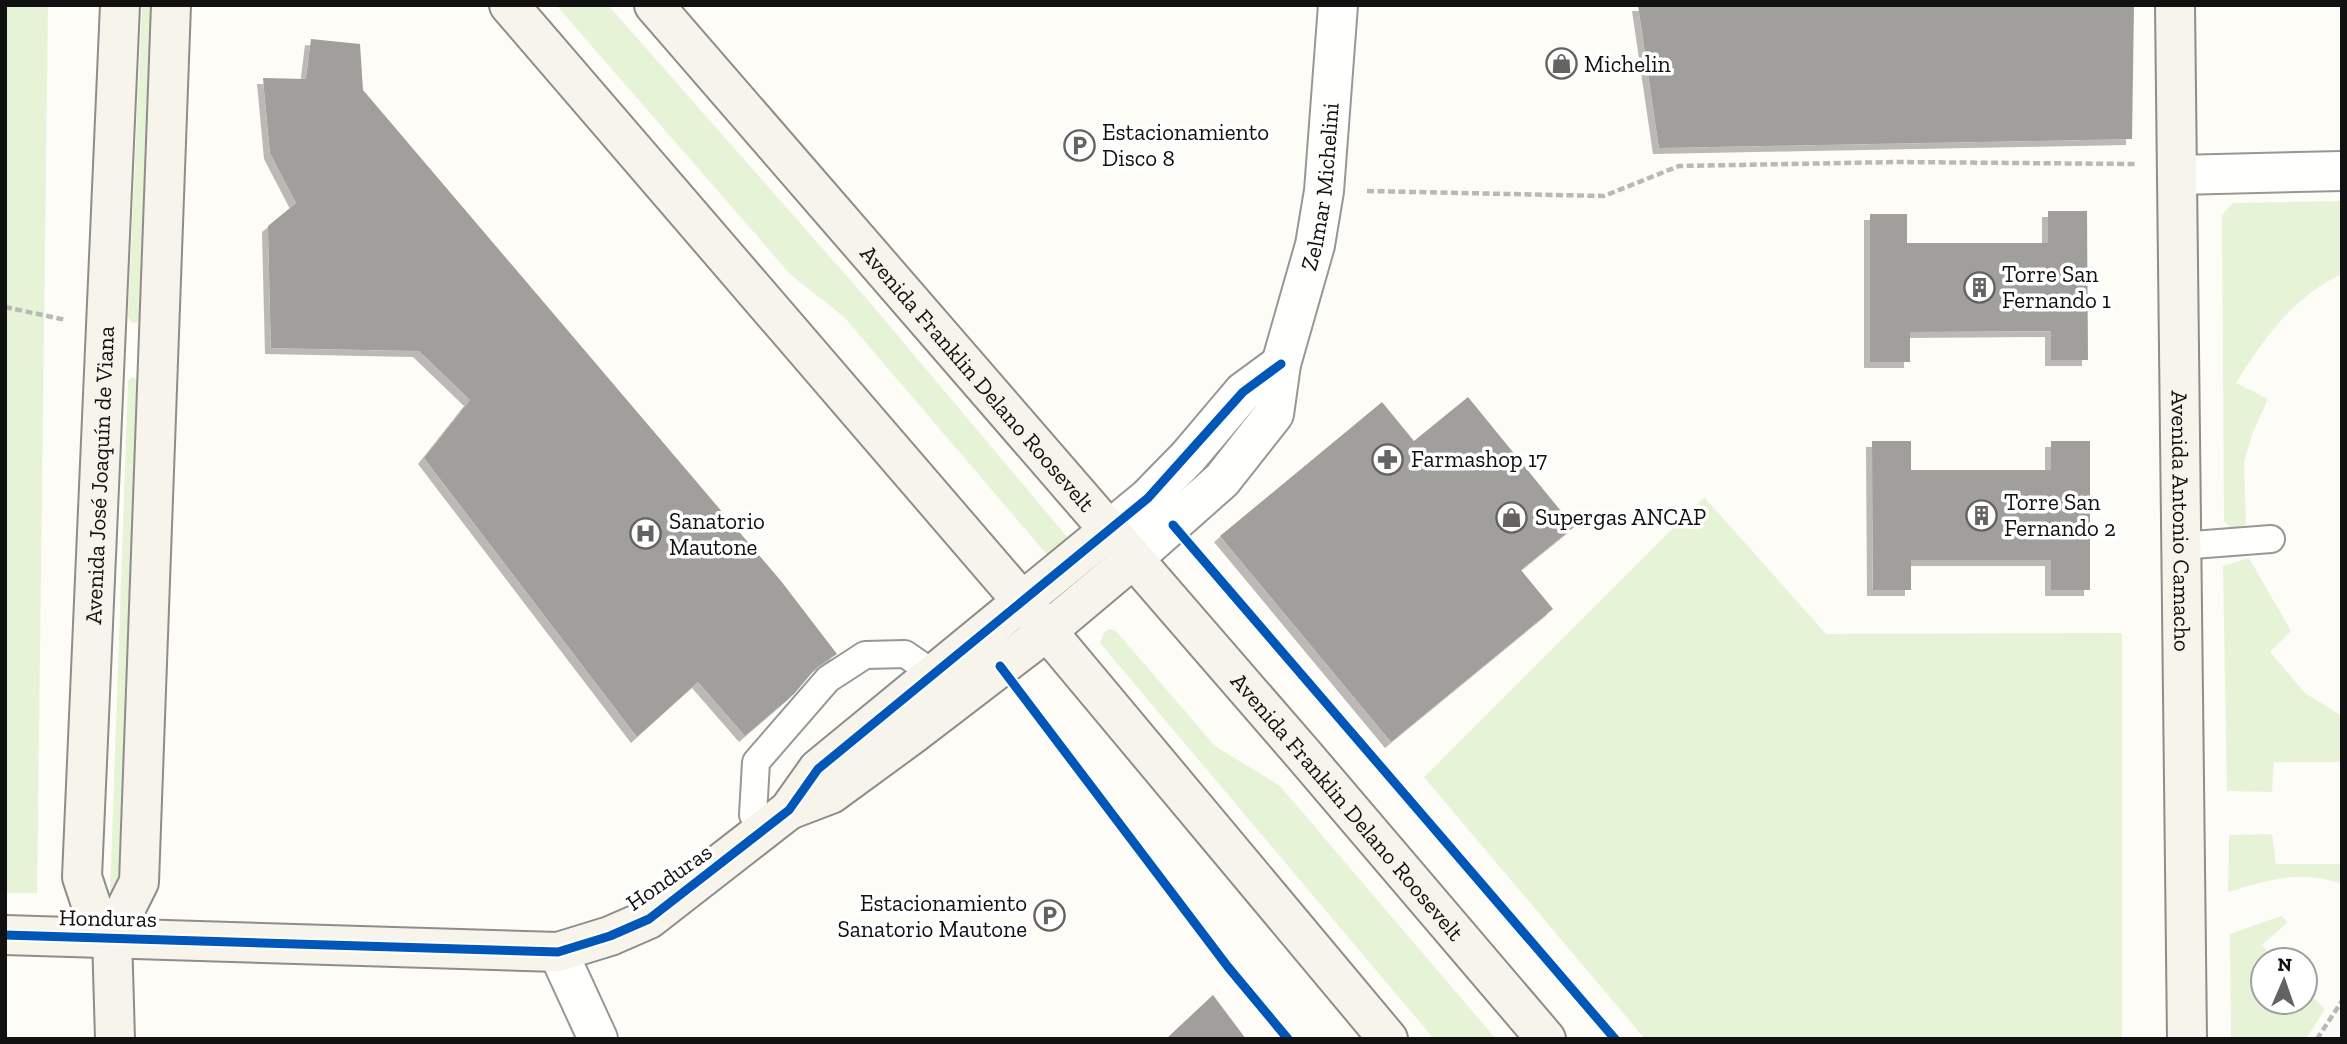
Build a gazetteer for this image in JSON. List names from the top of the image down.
{
  "streets": {
    "street": [
      "Zelmar Michelini",
      "Avenida Franklin Delano Roosevelt",
      "Avenida José Joaquín de Viana",
      "Avenida Antonio Camacho",
      "Honduras"
    ]
  },
  "crossings": [
    ["Zelmar Michelini", "Avenida Franklin Delano Roosevelt"],
    ["Zelmar Michelini", "Honduras"],
    ["Avenida Franklin Delano Roosevelt", "Honduras"],
    ["Avenida José Joaquín de Viana", "Honduras"]
  ],
  "places": {
    "shop": ["Michelin", "Supergas ANCAP"],
    "parking": ["Estacionamiento Disco 8", "Estacionamiento Sanatorio Mautone"],
    "building": ["Torre San Fernando 1", "Torre San Fernando 2"],
    "pharmacy": ["Farmashop 17"],
    "hospital": ["Sanatorio Mautone"]
  },
  "north": "top"
}
